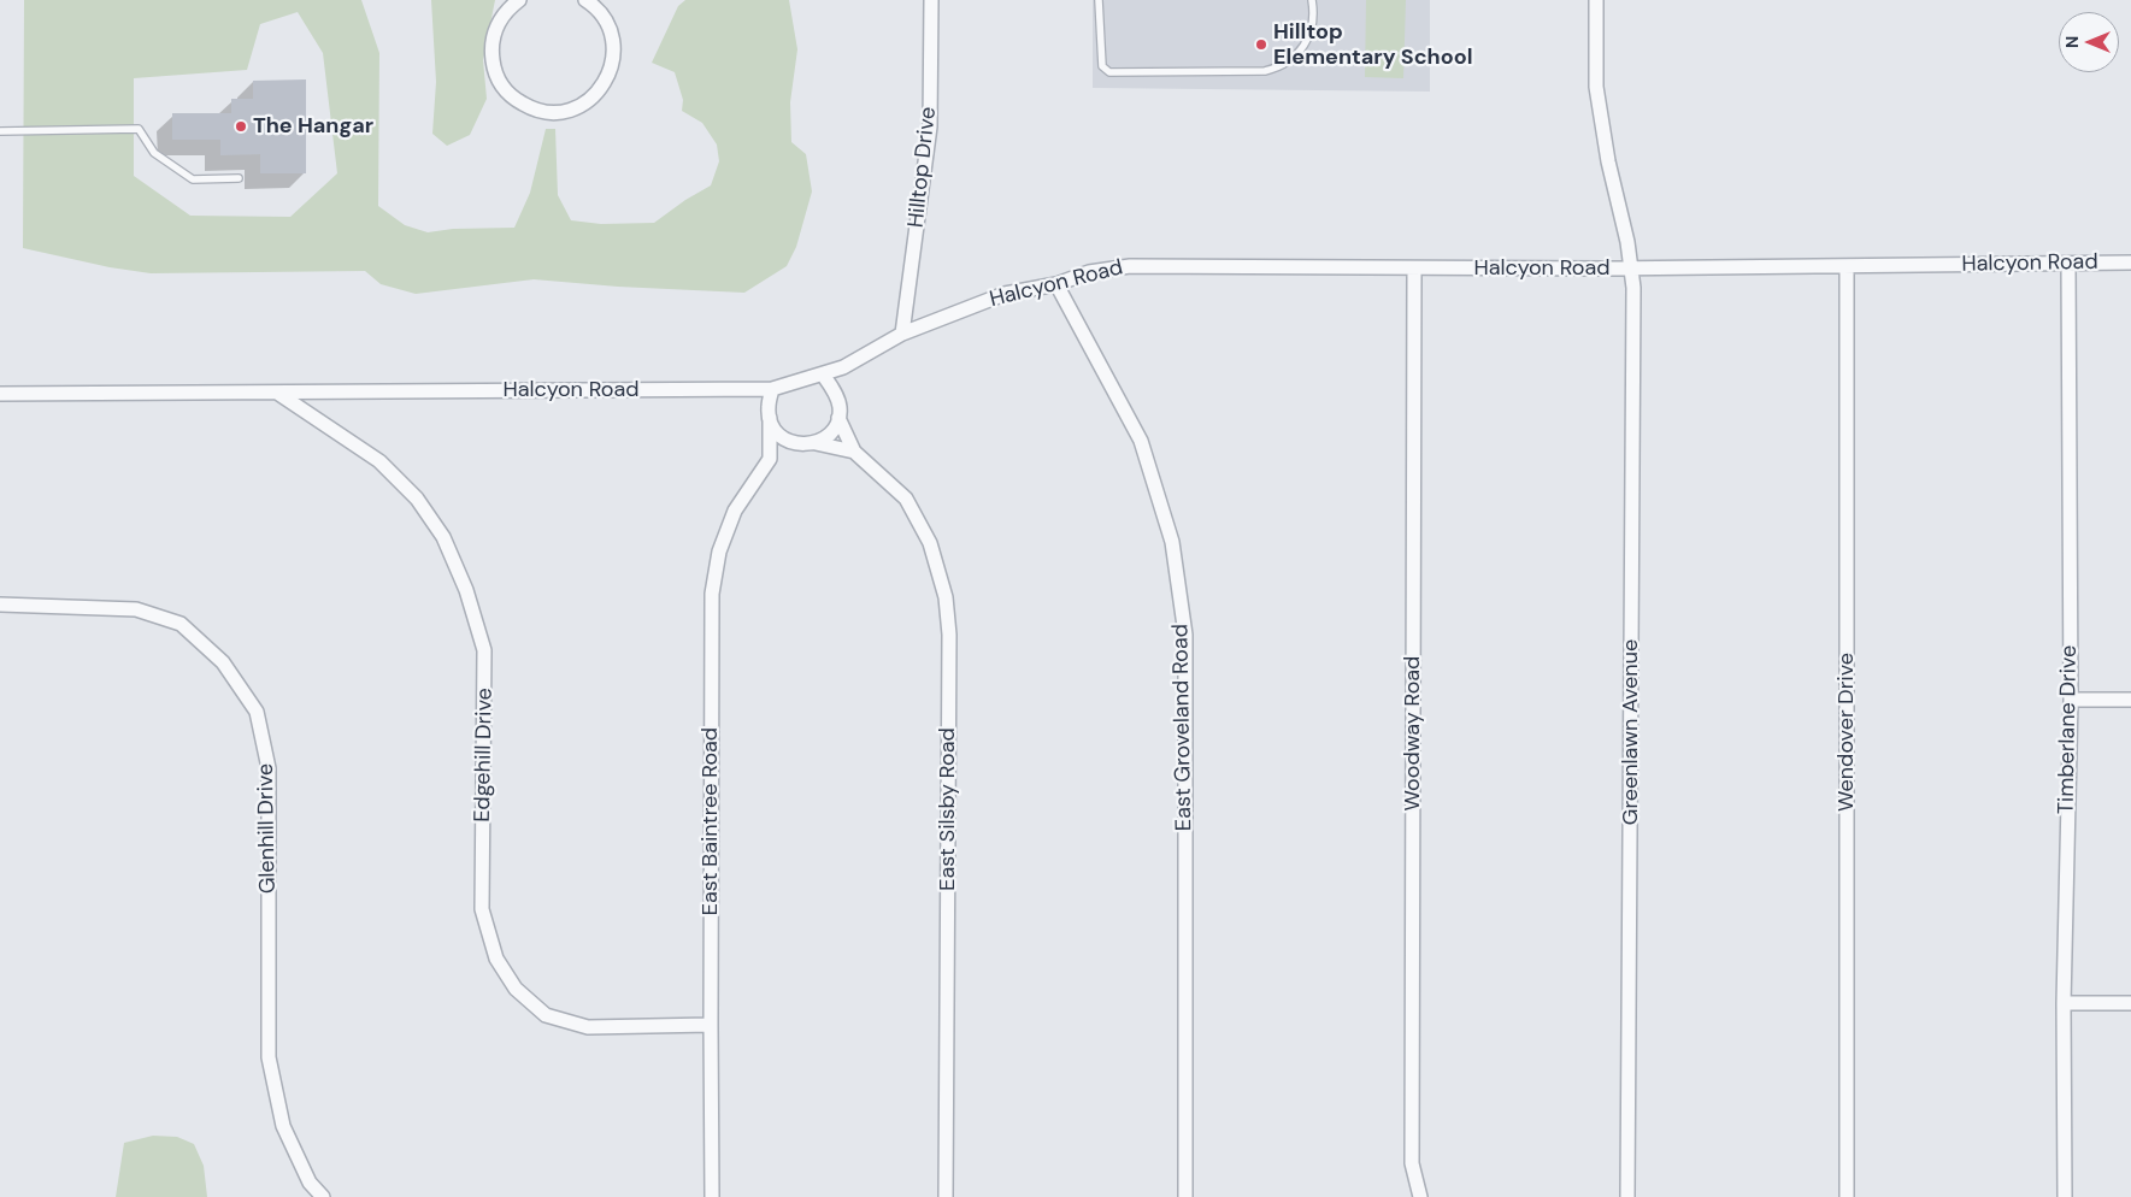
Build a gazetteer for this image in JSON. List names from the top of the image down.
{
  "streets": {
    "street": [
      "Hilltop Drive",
      "Halcyon Road",
      "East Groveland Road",
      "Timberlane Drive",
      "Greenlawn Avenue",
      "Wendover Drive",
      "Woodway Road",
      "Edgehill Drive",
      "East Silsby Road",
      "East Baintree Road",
      "Glenhill Drive"
    ]
  },
  "crossings": [
    ["Hilltop Drive", "Halcyon Road"],
    ["Halcyon Road", "East Groveland Road"],
    ["Halcyon Road", "Timberlane Drive"],
    ["Halcyon Road", "Greenlawn Avenue"],
    ["Halcyon Road", "Wendover Drive"],
    ["Halcyon Road", "Woodway Road"],
    ["Halcyon Road", "Edgehill Drive"],
    ["Halcyon Road", "East Silsby Road"],
    ["Edgehill Drive", "East Baintree Road"]
  ],
  "places": ["Hilltop Elementary School", "The Hangar"],
  "north": "left"
}
